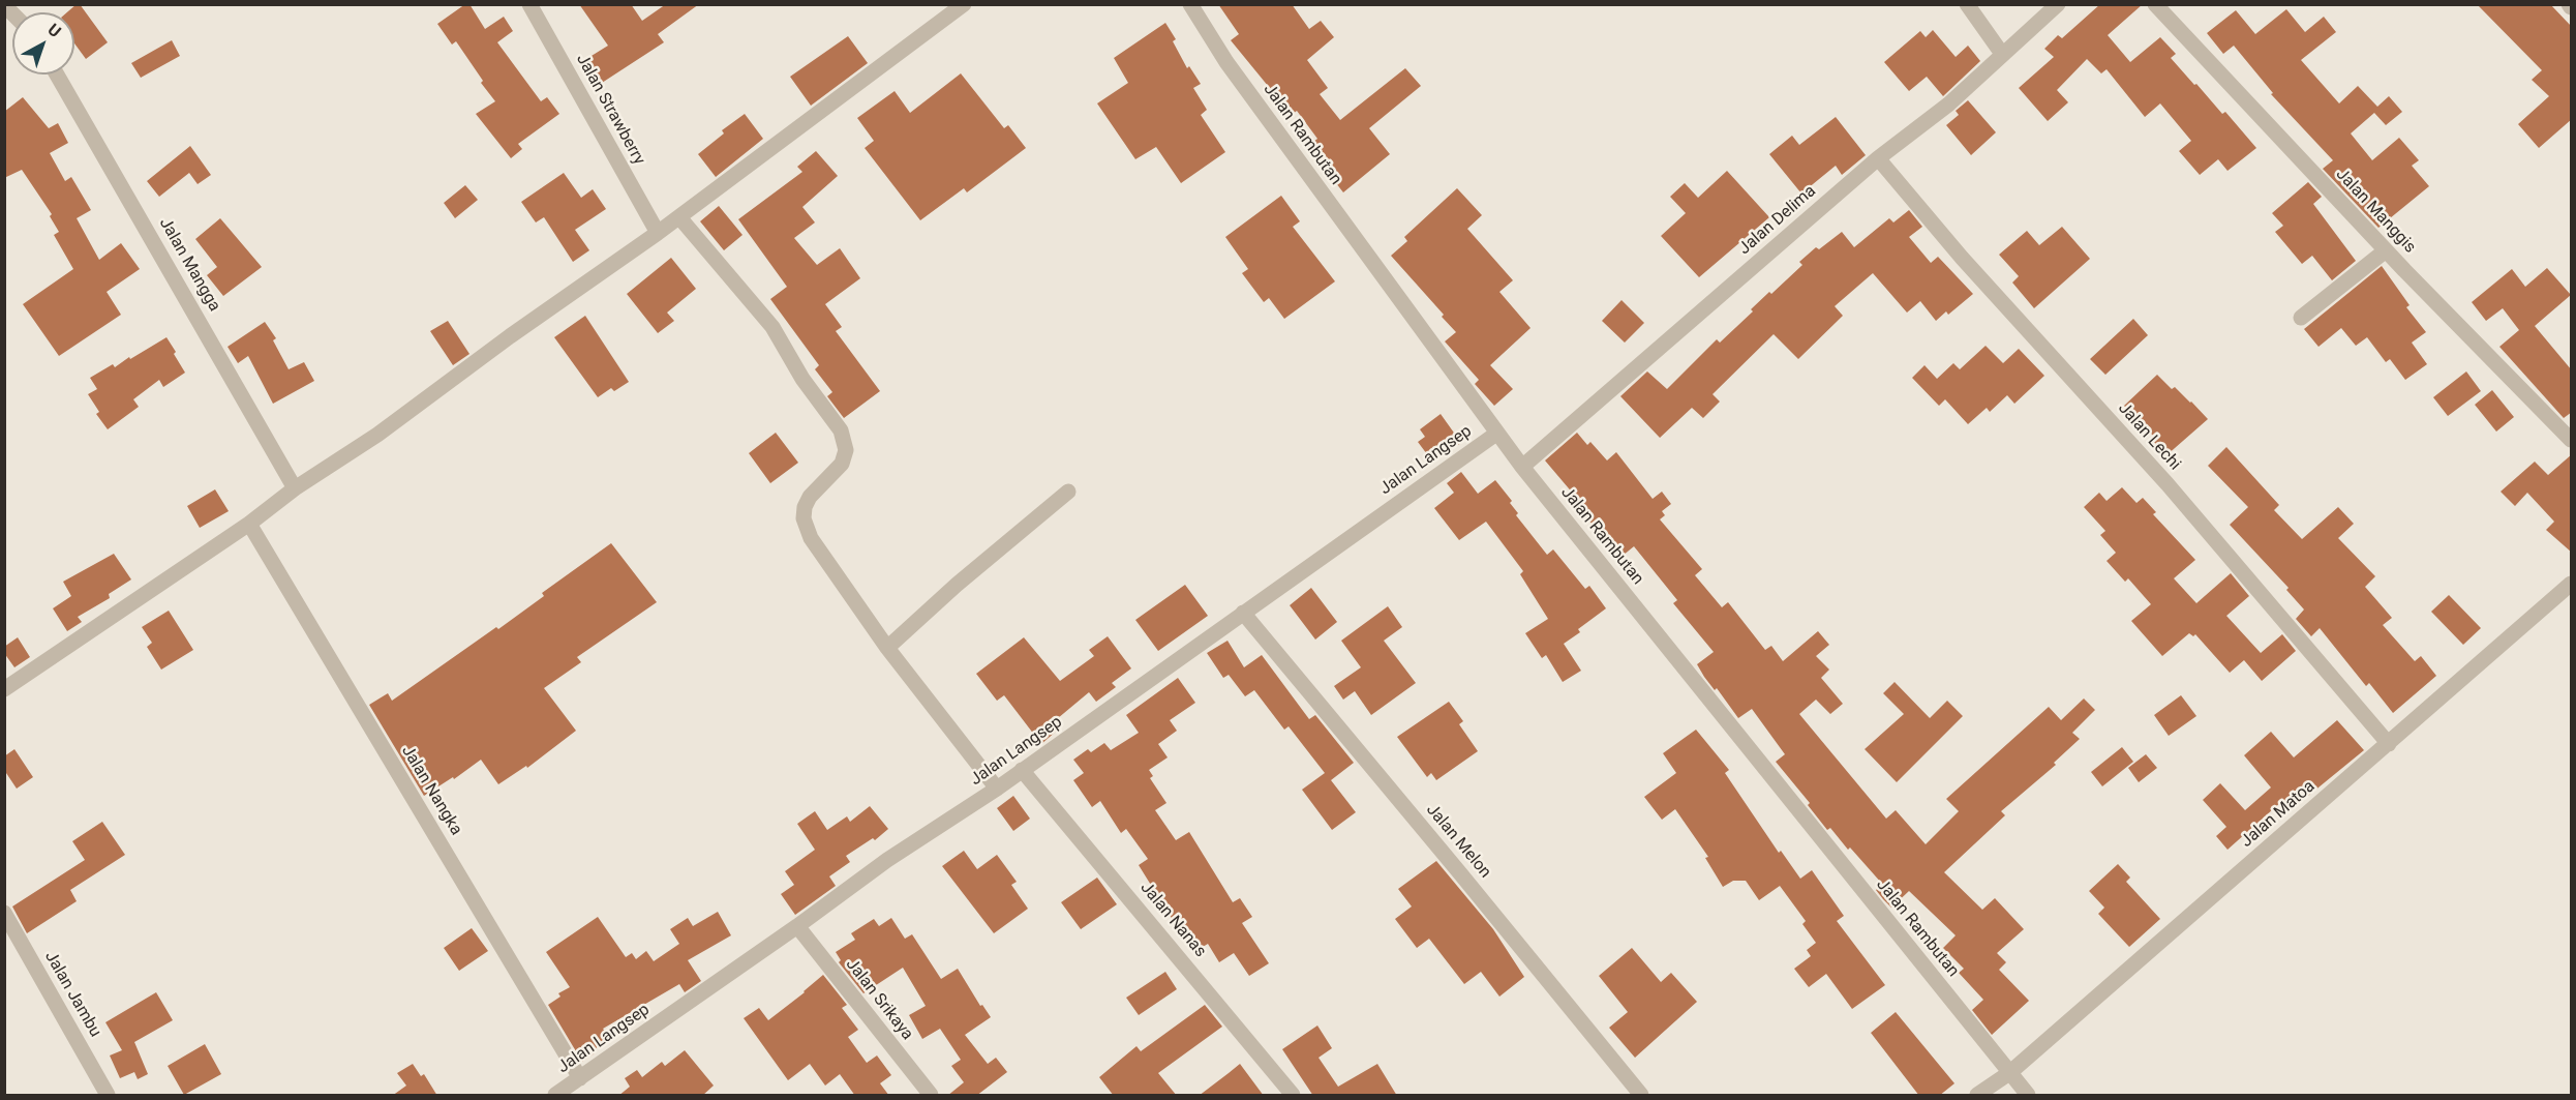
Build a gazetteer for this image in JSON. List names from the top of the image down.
{
  "streets": {
    "street": [
      "Jalan Strawberry",
      "Jalan Rambutan",
      "Jalan Manggis",
      "Jalan Delima",
      "Jalan Mangga",
      "Jalan Lechi",
      "Jalan Langsep",
      "Jalan Nangka",
      "Jalan Matoa",
      "Jalan Melon",
      "Jalan Nanas",
      "Jalan Jambu",
      "Jalan Srikaya"
    ]
  },
  "crossings": [
    ["Jalan Rambutan", "Jalan Delima"],
    ["Jalan Rambutan", "Jalan Langsep"],
    ["Jalan Rambutan", "Jalan Matoa"],
    ["Jalan Delima", "Jalan Lechi"],
    ["Jalan Lechi", "Jalan Matoa"],
    ["Jalan Langsep", "Jalan Nangka"],
    ["Jalan Langsep", "Jalan Melon"],
    ["Jalan Langsep", "Jalan Nanas"],
    ["Jalan Langsep", "Jalan Srikaya"]
  ],
  "north": "top right"
}
